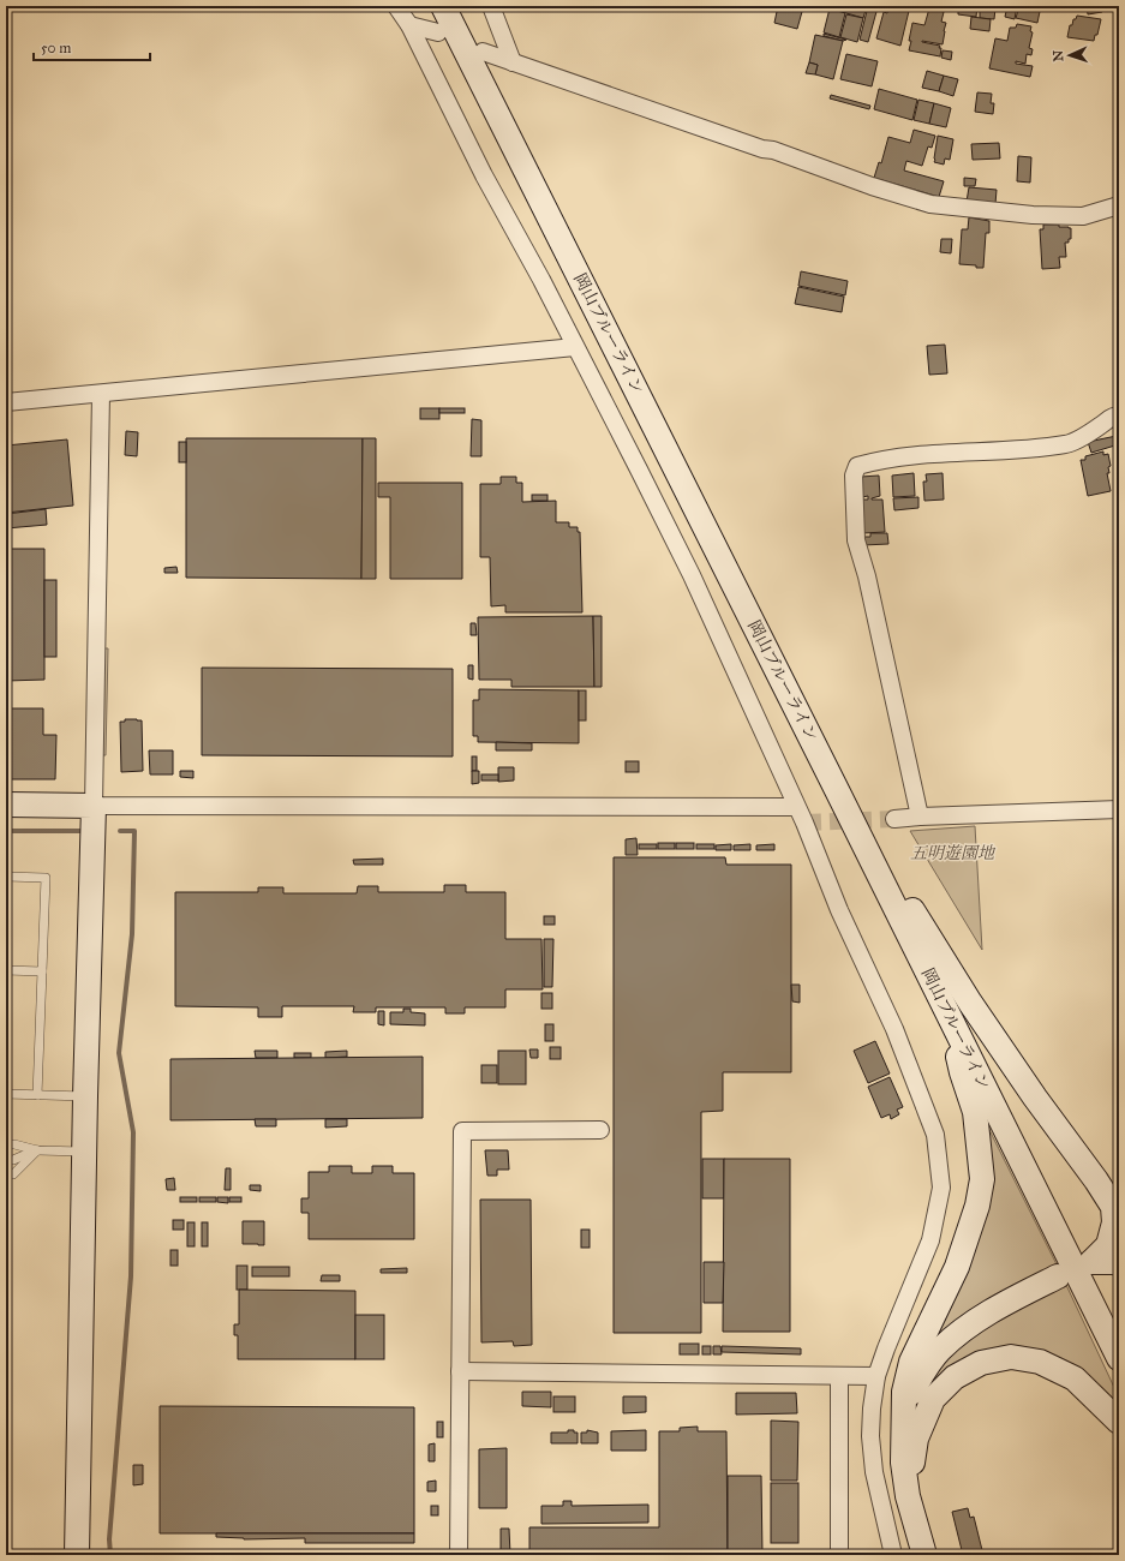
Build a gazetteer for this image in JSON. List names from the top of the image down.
{
  "streets": {
    "main road": ["岡山ブルーライン"]
  },
  "parks": ["五明遊園地"],
  "scale_bar": "50 m",
  "north": "left"
}
